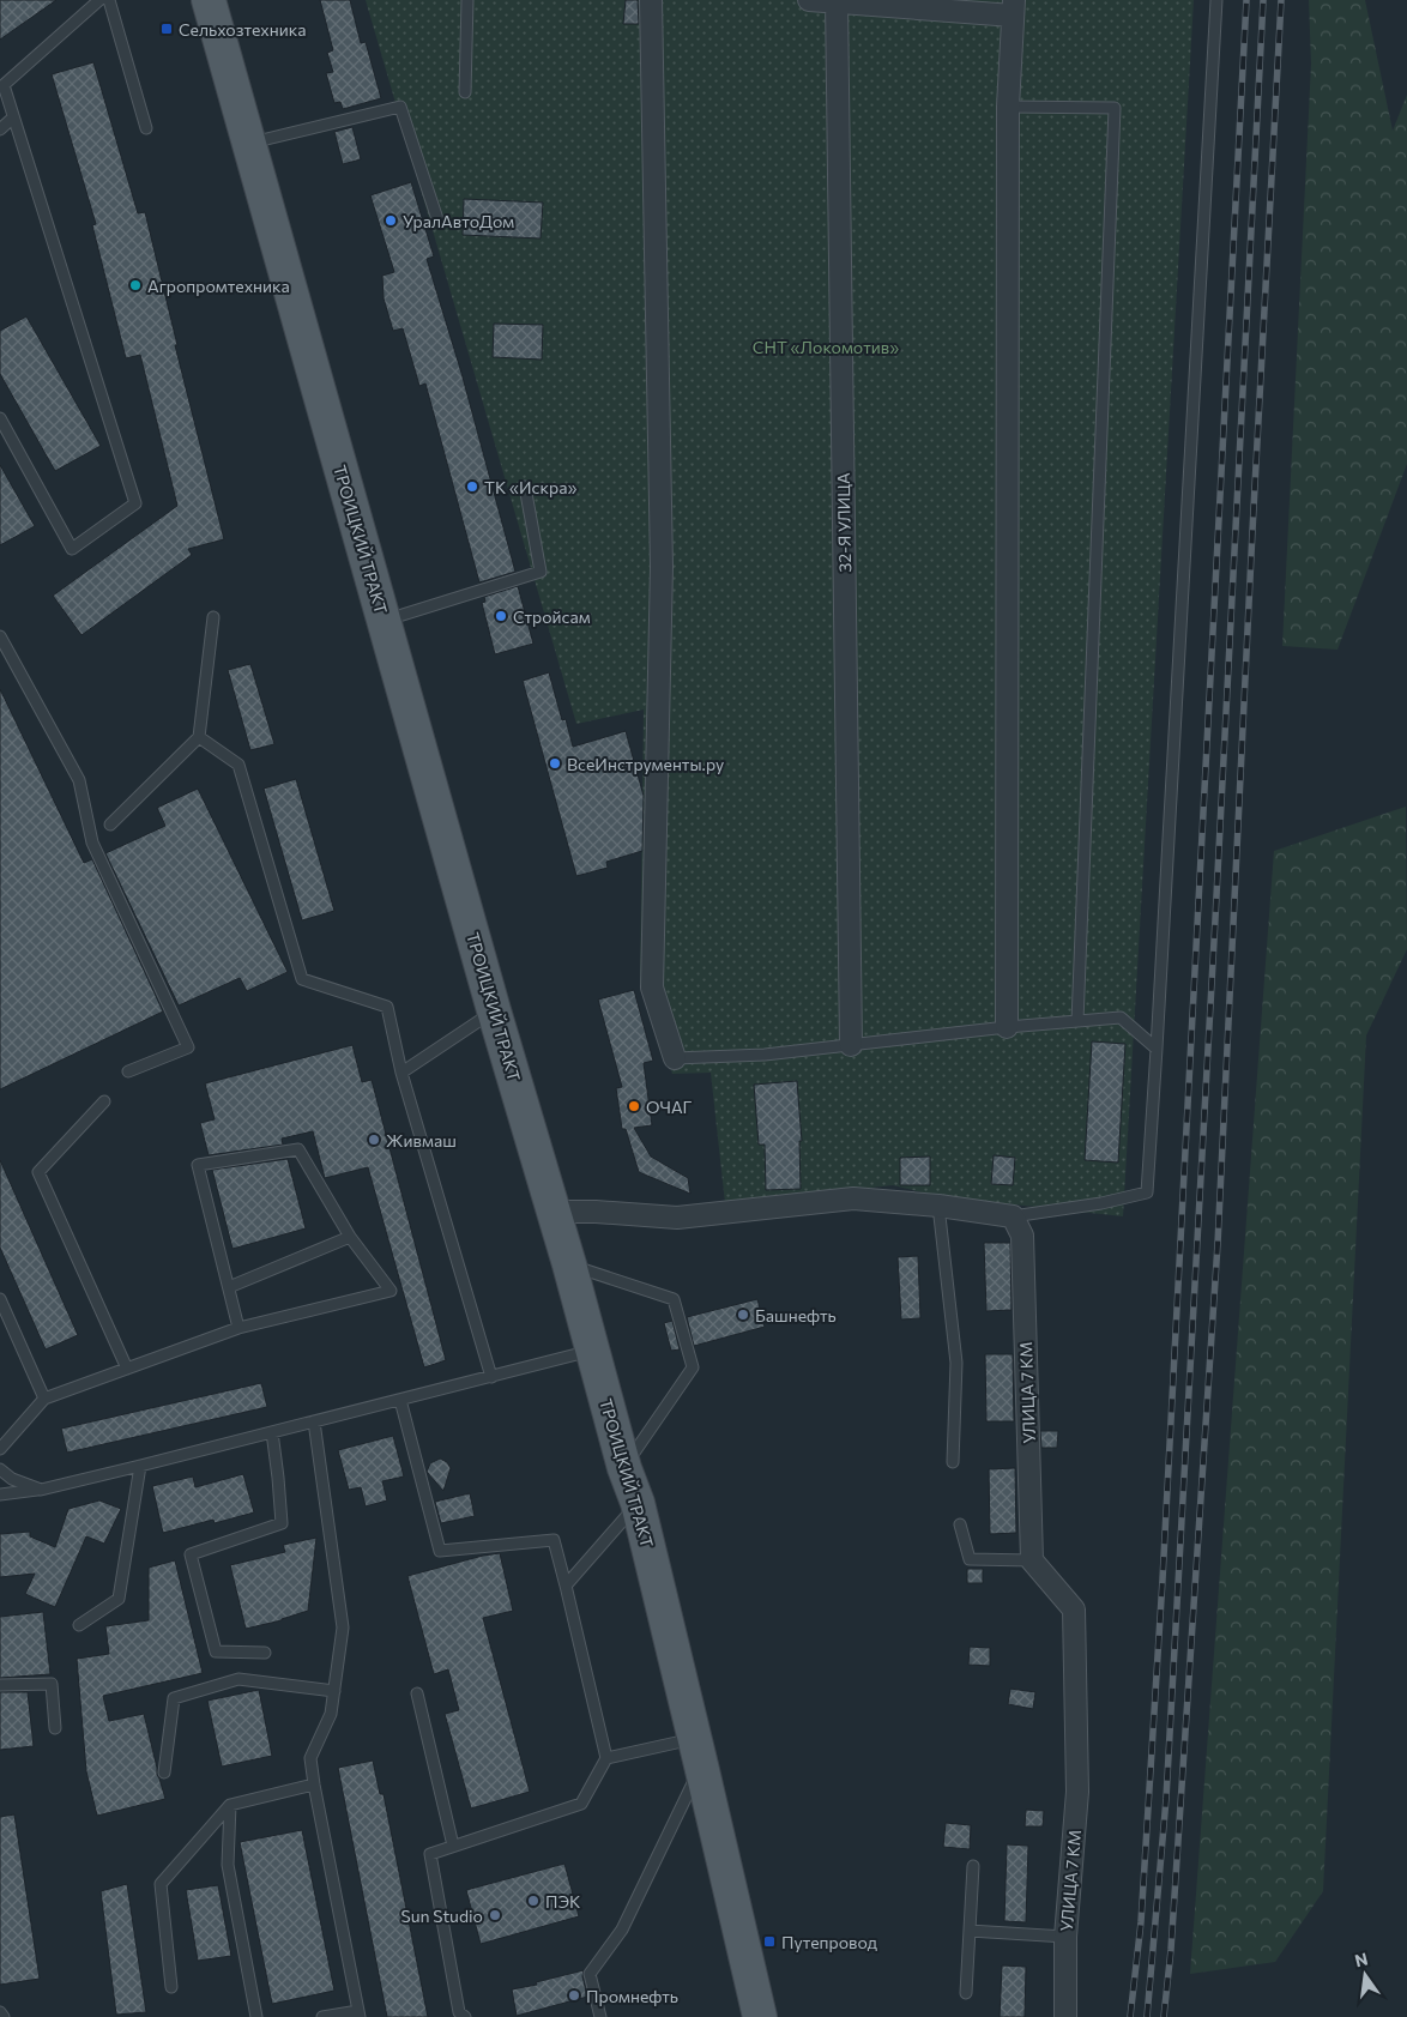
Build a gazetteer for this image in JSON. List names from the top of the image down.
{
  "streets": {
    "main road": ["ТРОИЦКИЙ ТРАКТ"],
    "street": ["32-Я УЛИЦА", "УЛИЦА 7 КМ"]
  },
  "parks": ["СНТ «Локомотив»"],
  "places": {
    "transit": ["Сельхозтехника", "Путепровод"],
    "other": [
      "УралАвтоДом",
      "Агропромтехника",
      "ТК «Искра»",
      "Стройсам",
      "ВсеИнструменты.ру",
      "ОЧАГ",
      "Живмаш",
      "Башнефть",
      "ПЭК",
      "Sun Studio",
      "Промнефть"
    ]
  },
  "north": "top"
}
